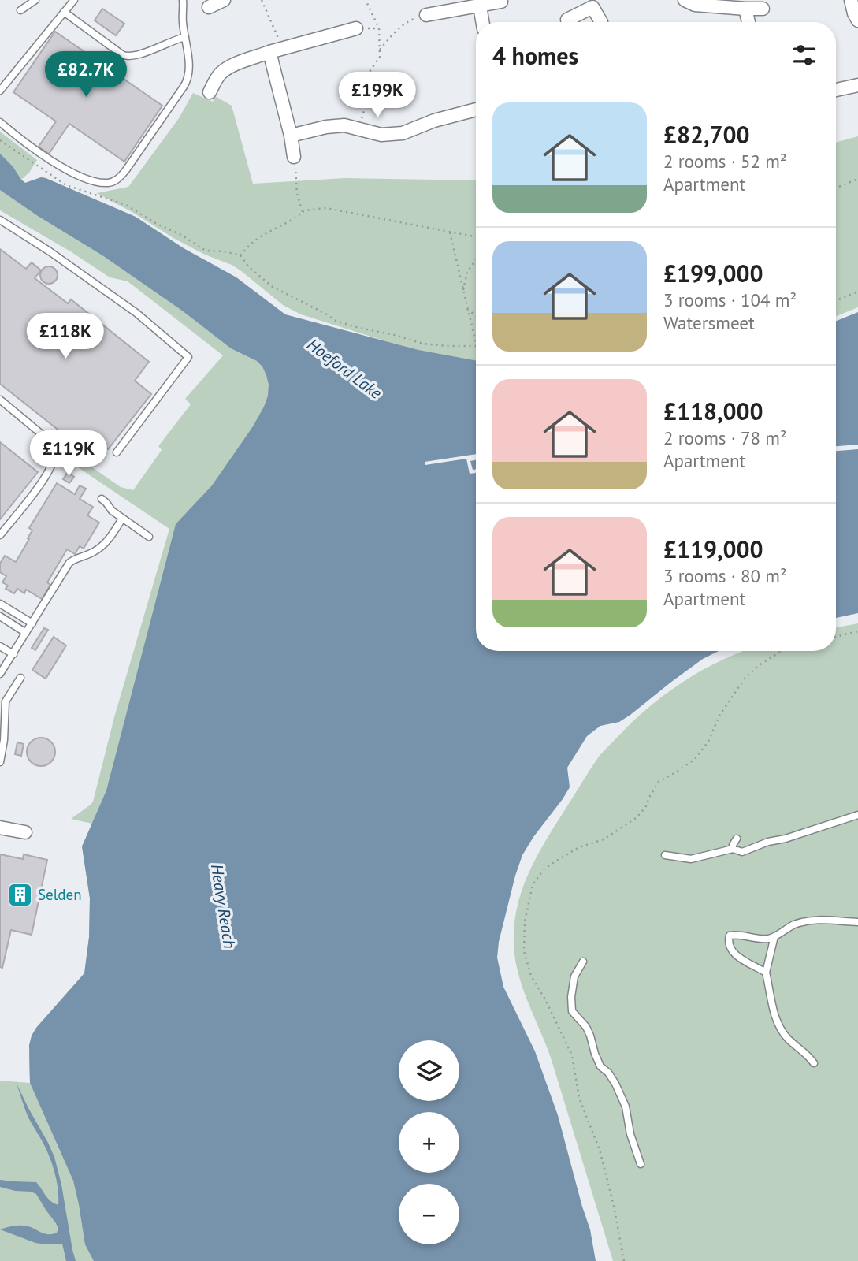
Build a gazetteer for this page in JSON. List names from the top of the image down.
{
  "water": ["Hoeford Lake", "Heavy Reach"],
  "places": {
    "building": ["Selden"]
  },
  "page": {
    "heading": "4 homes",
    "price": [
      "£82.7K",
      "£199K",
      "£118K",
      "£119K"
    ],
    "list": [
      {
        "name": "£82,700",
        "note": "2 rooms · 52 m² · Apartment"
      },
      {
        "name": "£199,000",
        "note": "3 rooms · 104 m² · Watersmeet"
      },
      {
        "name": "£118,000",
        "note": "2 rooms · 78 m² · Apartment"
      },
      {
        "name": "£119,000",
        "note": "3 rooms · 80 m² · Apartment"
      }
    ],
    "map_buttons": ["+", "−"]
  }
}
